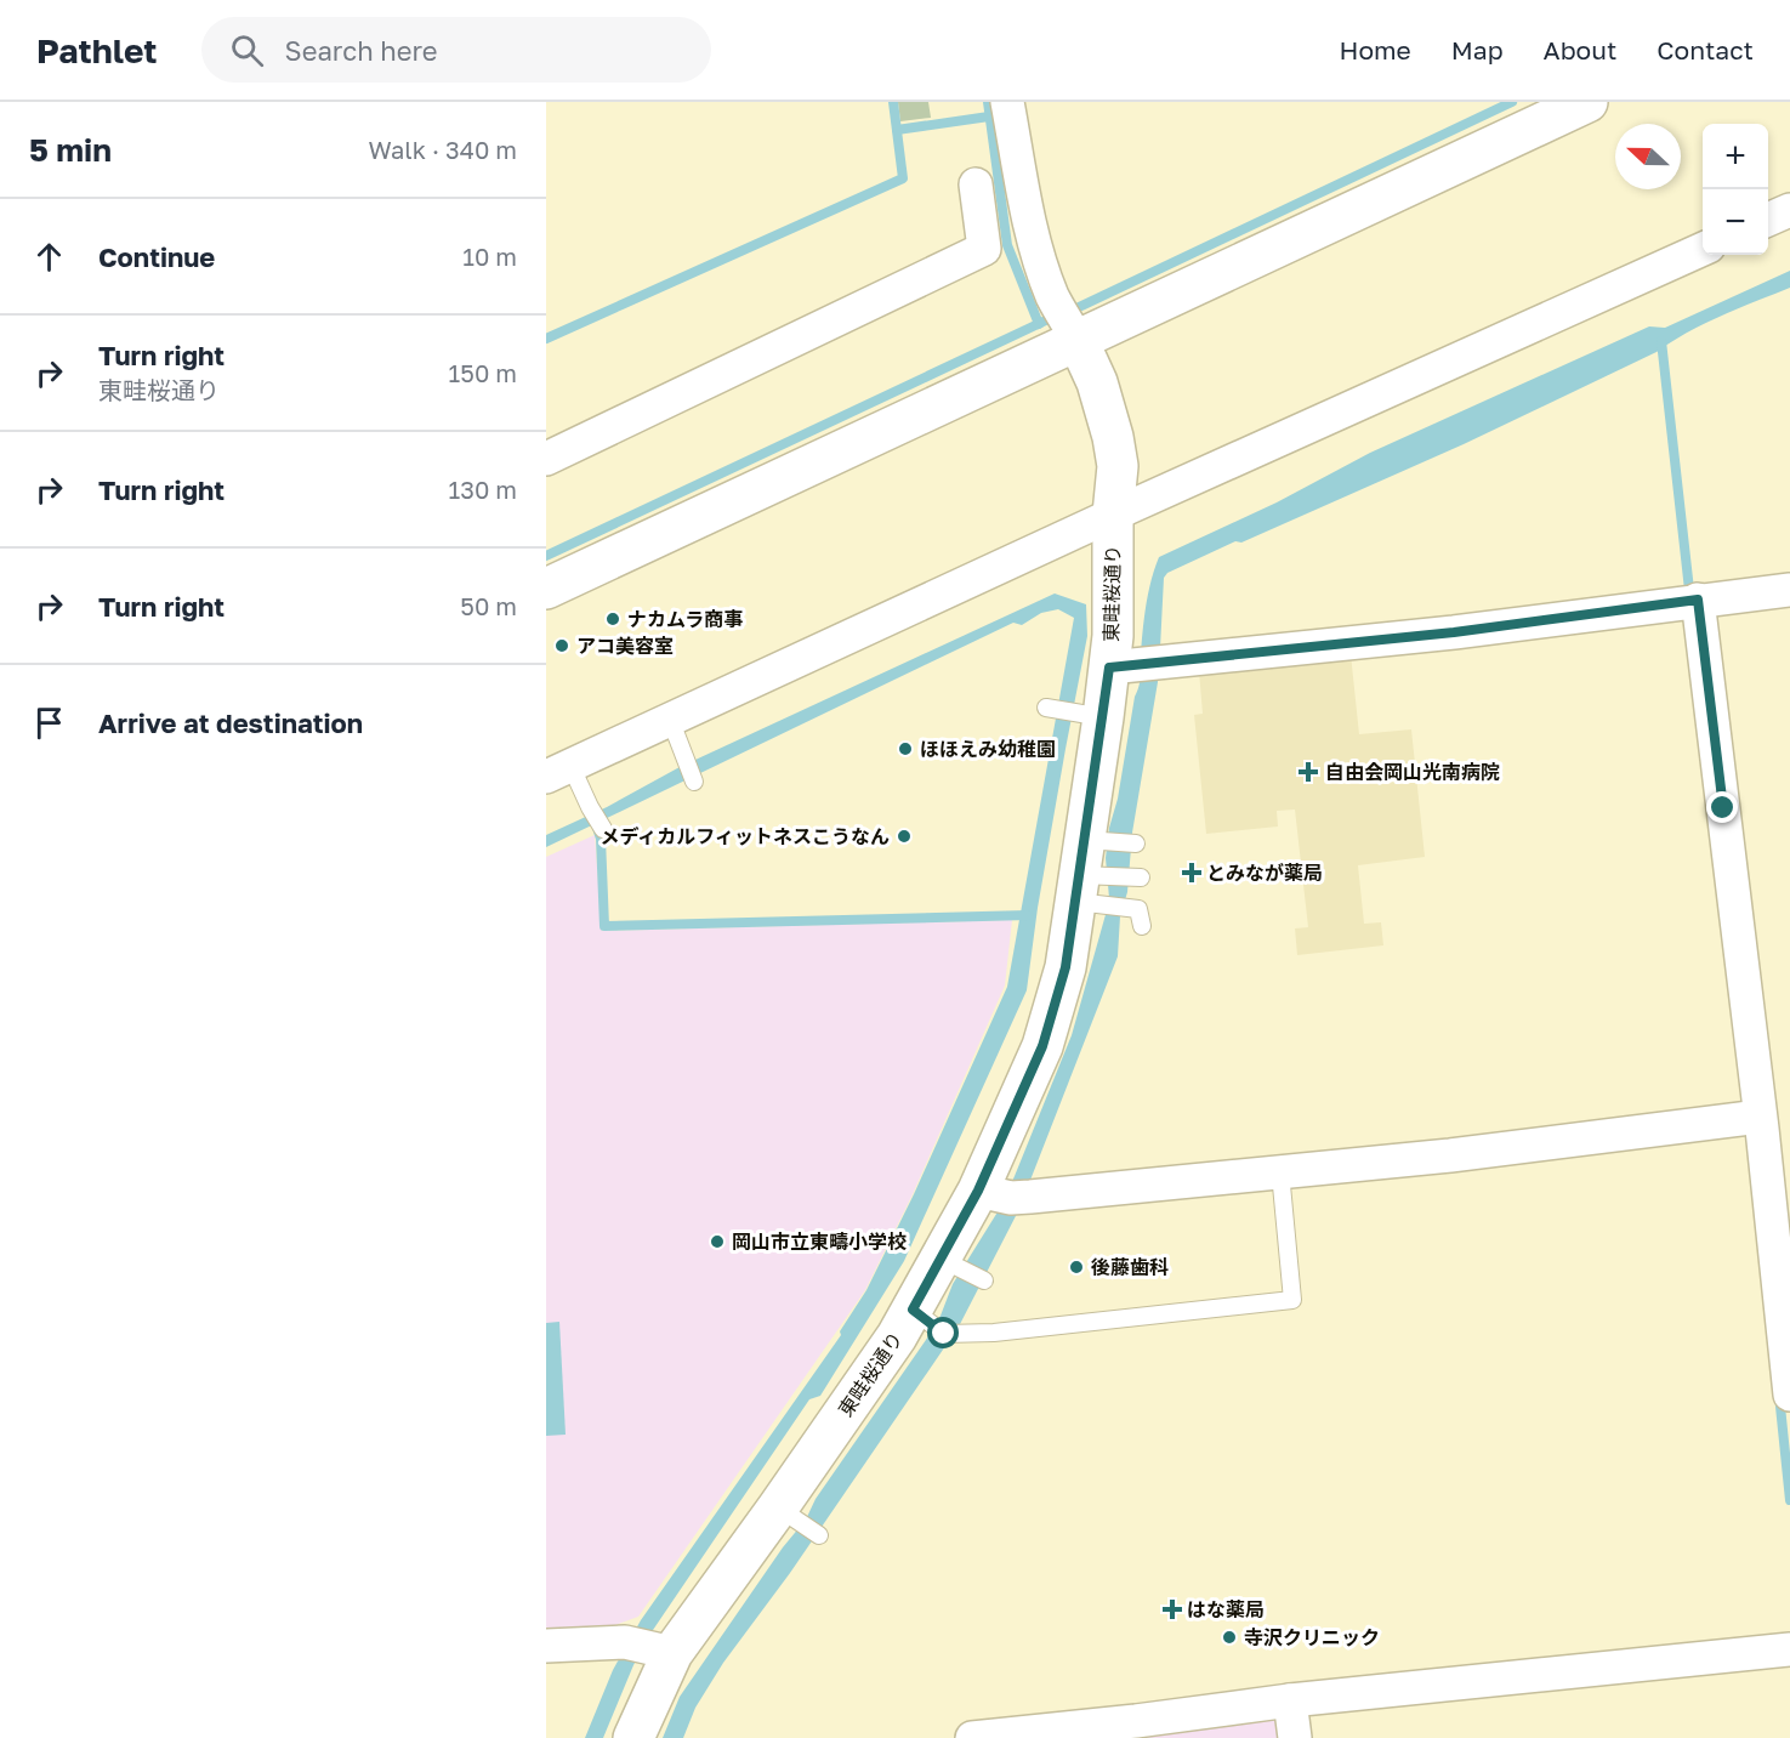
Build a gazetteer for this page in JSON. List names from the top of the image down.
{
  "streets": {
    "street": ["東畦桜通り"]
  },
  "places": {
    "other": [
      "ナカムラ商事",
      "アコ美容室",
      "ほほえみ幼稚園",
      "メディカルフィットネスこうなん",
      "岡山市立東疇小学校",
      "後藤歯科",
      "寺沢クリニック"
    ],
    "health": ["自由会岡山光南病院", "とみなが薬局", "はな薬局"]
  },
  "north": "left",
  "page": {
    "header": "Pathlet",
    "search": "Search here",
    "nav": [
      "Home",
      "Map",
      "About",
      "Contact"
    ],
    "heading": ["5 min", "Walk · 340 m"],
    "map_buttons": ["+", "−"],
    "list": [
      ["Continue", "10 m"],
      ["Turn right", "東畦桜通り", "150 m"],
      ["Turn right", "130 m"],
      ["Turn right", "50 m"],
      "Arrive at destination"
    ]
  }
}
